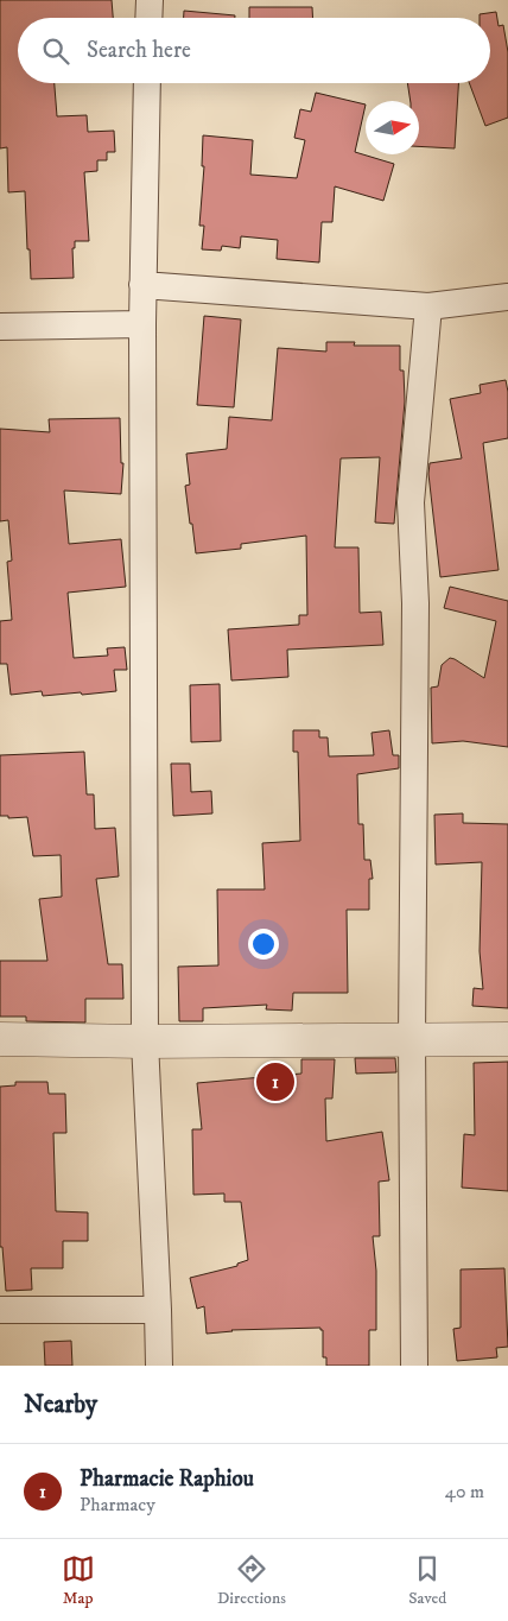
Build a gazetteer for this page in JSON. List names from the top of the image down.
{
  "north": "right",
  "page": {
    "search": "Search here",
    "pins": "1",
    "heading": "Nearby",
    "list": [
      {
        "mark": "1",
        "name": "Pharmacie Raphiou",
        "note": "Pharmacy",
        "value": "40 m"
      }
    ],
    "nav": ["Map", "Directions", "Saved"]
  }
}
